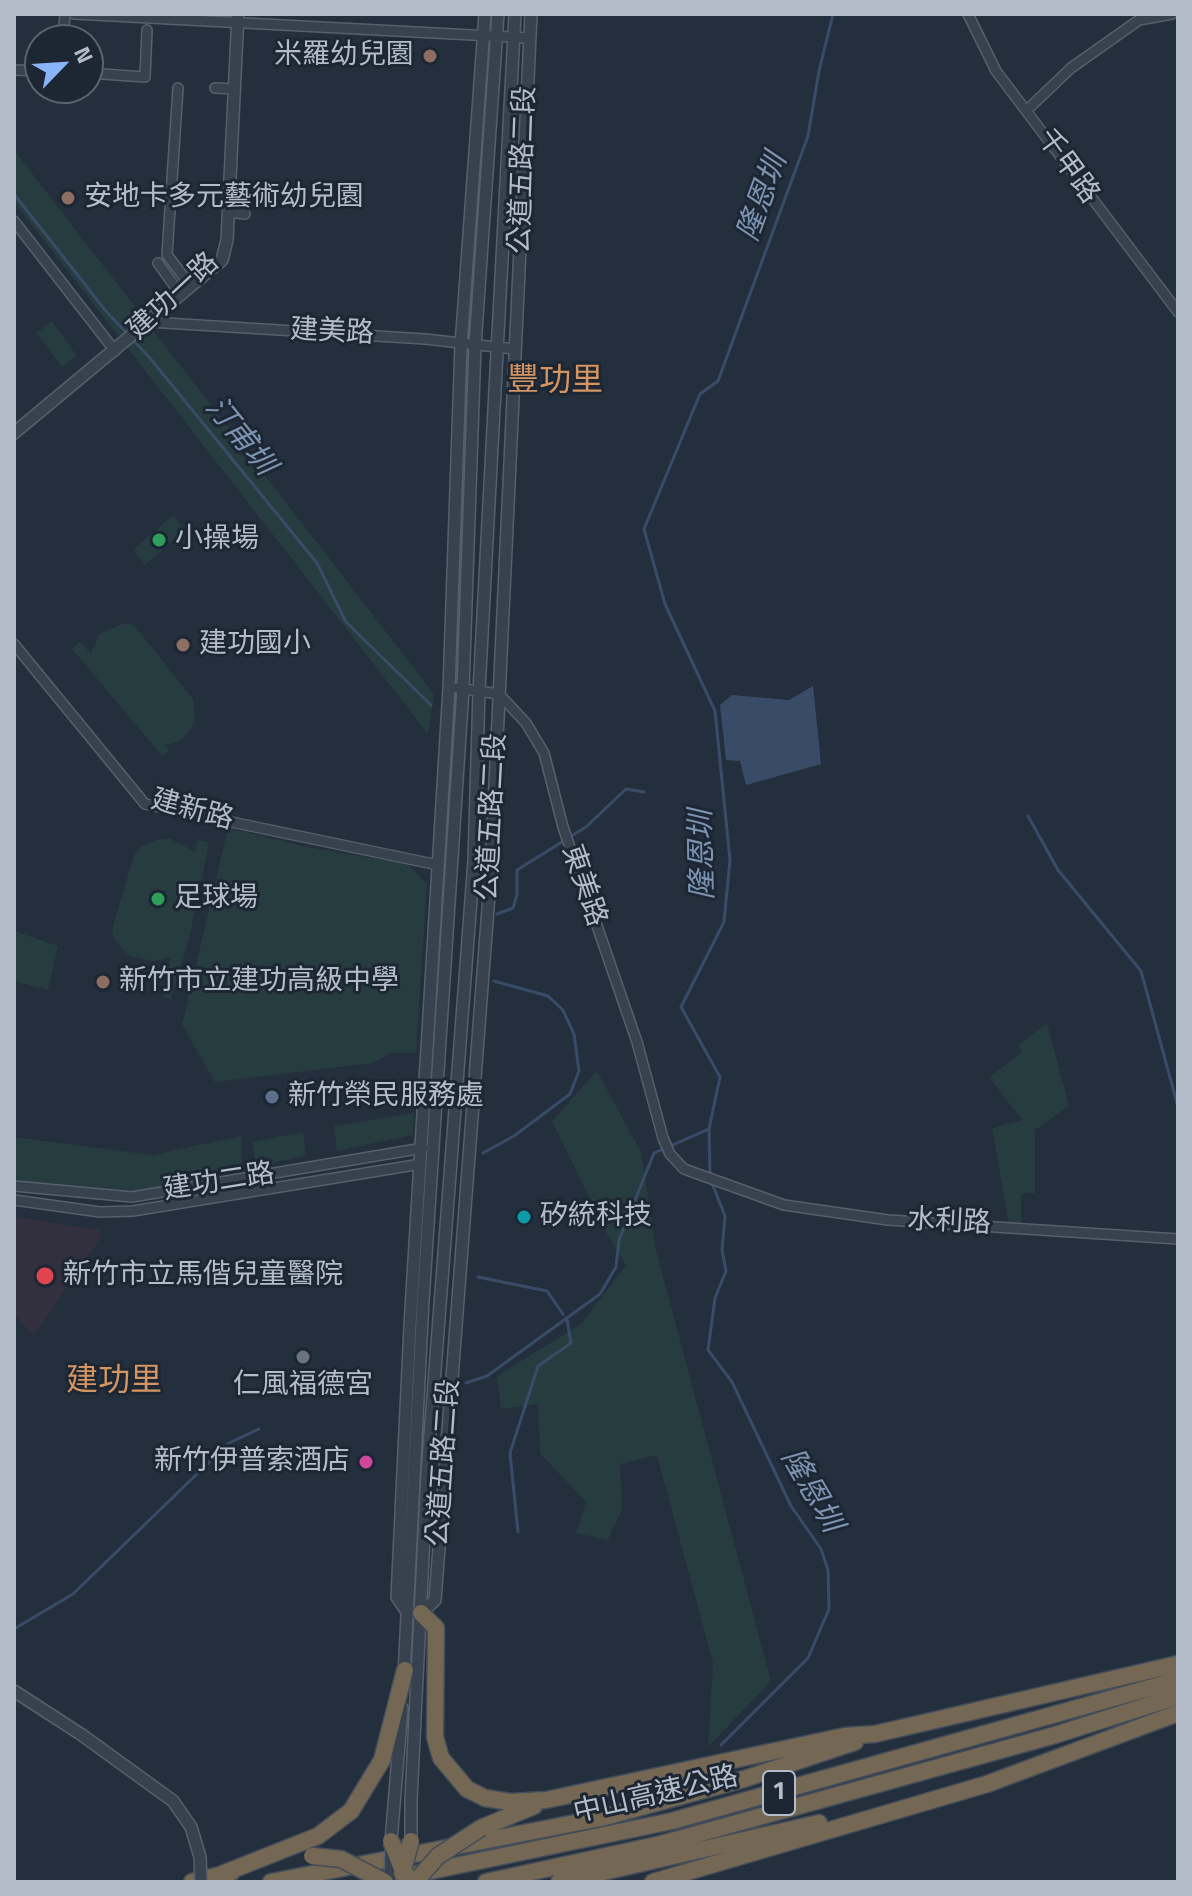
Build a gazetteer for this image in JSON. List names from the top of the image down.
{
  "streets": {
    "highway": ["1", "中山高速公路"],
    "street": [
      "千甲路",
      "公道五路二段",
      "建功一路",
      "建美路",
      "建新路",
      "東美路",
      "建功二路",
      "水利路"
    ]
  },
  "crossings": [
    ["公道五路二段", "建美路"],
    ["公道五路二段", "建新路"],
    ["公道五路二段", "東美路"],
    ["公道五路二段", "建功二路"],
    ["建功一路", "建美路"],
    ["東美路", "水利路"]
  ],
  "districts": ["豐功里", "建功里"],
  "water": ["隆恩圳", "汀甫圳"],
  "places": [
    "米羅幼兒園",
    "安地卡多元藝術幼兒園",
    "小操場",
    "建功國小",
    "足球場",
    "新竹市立建功高級中學",
    "新竹榮民服務處",
    "矽統科技",
    "新竹市立馬偕兒童醫院",
    "仁風福德宮",
    "新竹伊普索酒店"
  ],
  "north": "top right"
}
